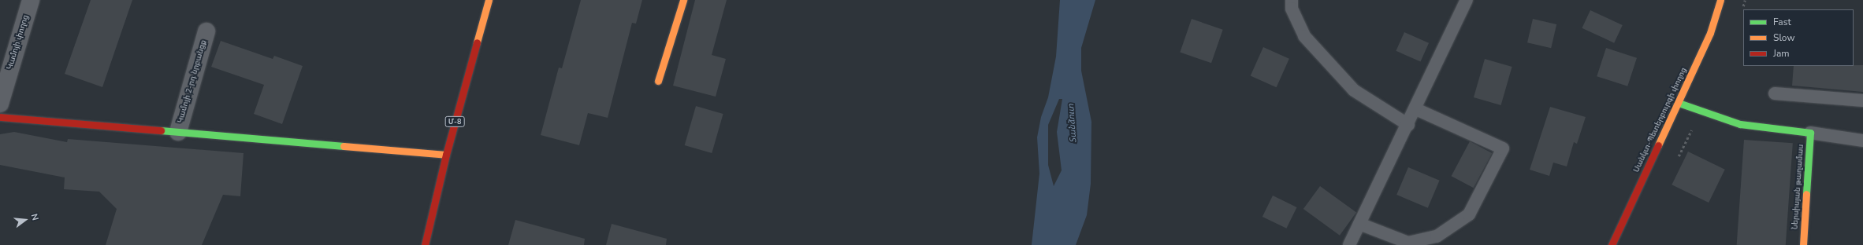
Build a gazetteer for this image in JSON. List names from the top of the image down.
{
  "streets": {
    "main road": ["Սանկտ-Պետերբուրգի փողոց", "Մ-8", "Ներսիսյան թաղամաս"],
    "street": ["Կամոյի փողոց", "Կամոյի 2-րդ նրբանցք"]
  },
  "water": ["Տանձուտ"],
  "legend": ["Fast", "Slow", "Jam"],
  "north": "right"
}
